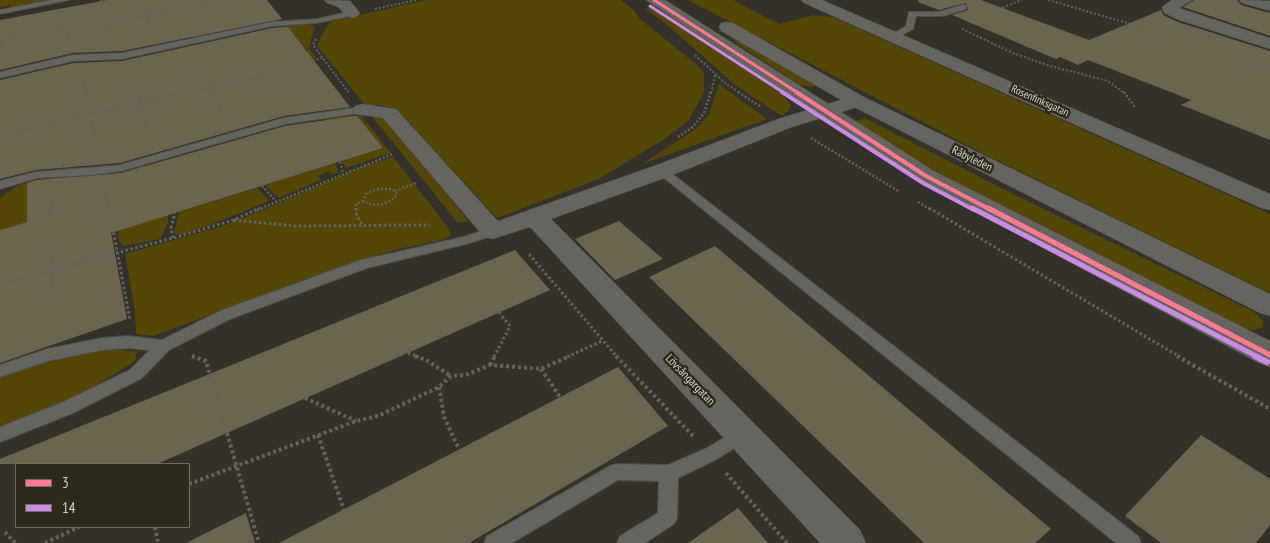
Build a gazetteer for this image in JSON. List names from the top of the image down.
{
  "streets": {
    "street": ["Rosenfinksgatan", "Råbyleden", "Lövsångargatan"]
  },
  "lines": ["transit line 3", "transit line 14"],
  "legend": ["3", "14"]
}
